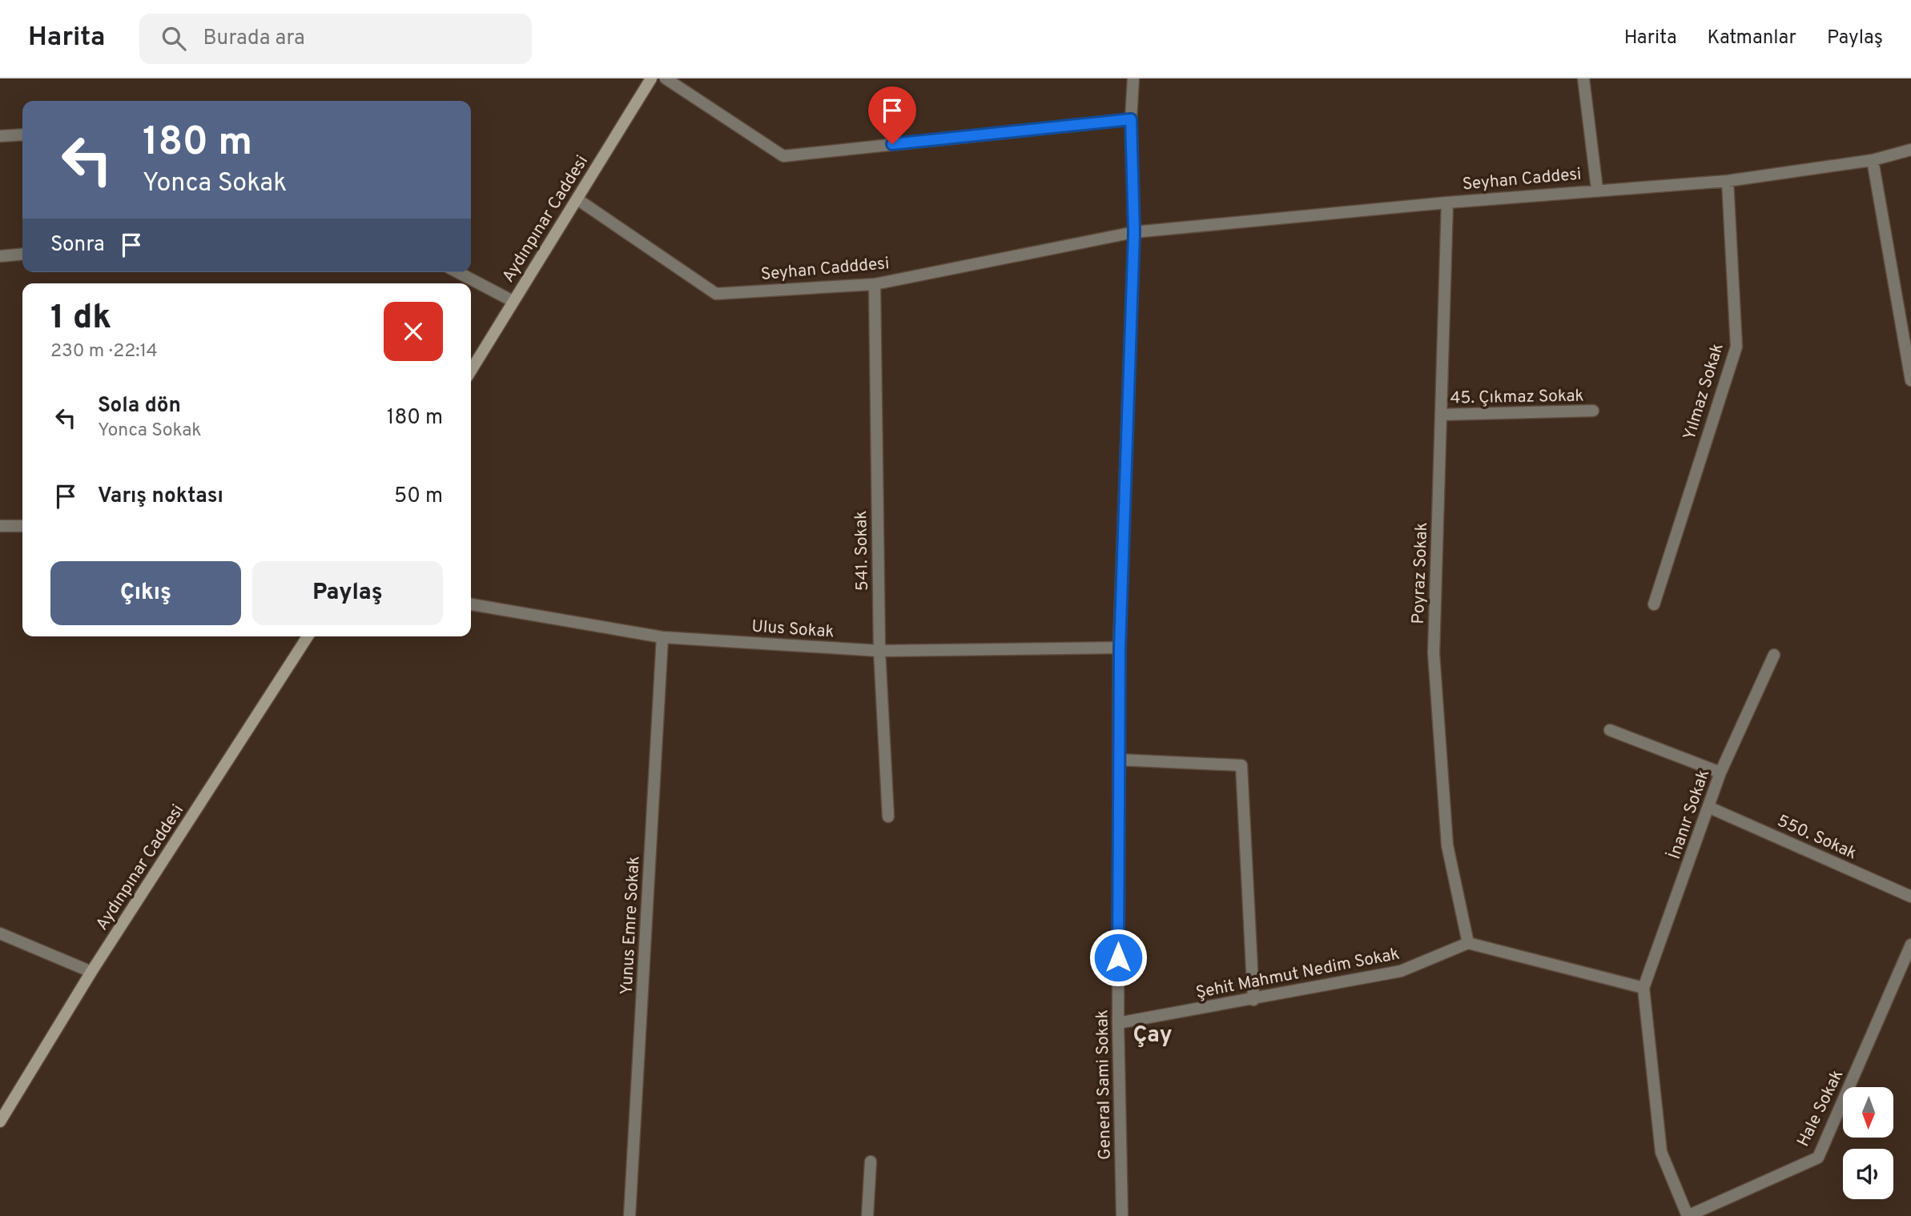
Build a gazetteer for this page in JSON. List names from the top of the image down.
{
  "streets": {
    "main road": ["Aydınpınar Caddesi"],
    "street": [
      "Seyhan Caddesi",
      "Seyhan Cadddesi",
      "Yılmaz Sokak",
      "45. Çıkmaz Sokak",
      "541. Sokak",
      "Poyraz Sokak",
      "Ulus Sokak",
      "İnanır Sokak",
      "550. Sokak",
      "Yunus Emre Sokak",
      "Şehit Mahmut Nedim Sokak",
      "General Sami Sokak",
      "Hale Sokak"
    ]
  },
  "crossings": [
    ["Seyhan Caddesi", "Seyhan Cadddesi"],
    ["Seyhan Caddesi", "Yılmaz Sokak"],
    ["Seyhan Caddesi", "Poyraz Sokak"],
    ["Seyhan Caddesi", "General Sami Sokak"],
    ["Aydınpınar Caddesi", "Seyhan Cadddesi"],
    ["Seyhan Cadddesi", "541. Sokak"],
    ["Seyhan Cadddesi", "General Sami Sokak"],
    ["45. Çıkmaz Sokak", "Poyraz Sokak"],
    ["541. Sokak", "Ulus Sokak"],
    ["Poyraz Sokak", "Şehit Mahmut Nedim Sokak"],
    ["Ulus Sokak", "Yunus Emre Sokak"],
    ["Ulus Sokak", "General Sami Sokak"],
    ["İnanır Sokak", "550. Sokak"],
    ["Şehit Mahmut Nedim Sokak", "General Sami Sokak"]
  ],
  "districts": ["Çay"],
  "north": "bottom",
  "page": {
    "header": "Harita",
    "search": "Burada ara",
    "nav": ["Harita", "Katmanlar", "Paylaş"],
    "turn": ["180 m", "Yonca Sokak"],
    "then": "Sonra",
    "heading": ["1 dk", "230 m · 22:14"],
    "list": [
      {
        "name": "Sola dön",
        "note": "Yonca Sokak",
        "value": "180 m"
      },
      {
        "name": "Varış noktası",
        "value": "50 m"
      }
    ],
    "buttons": ["Çıkış", "Paylaş"]
  }
}
